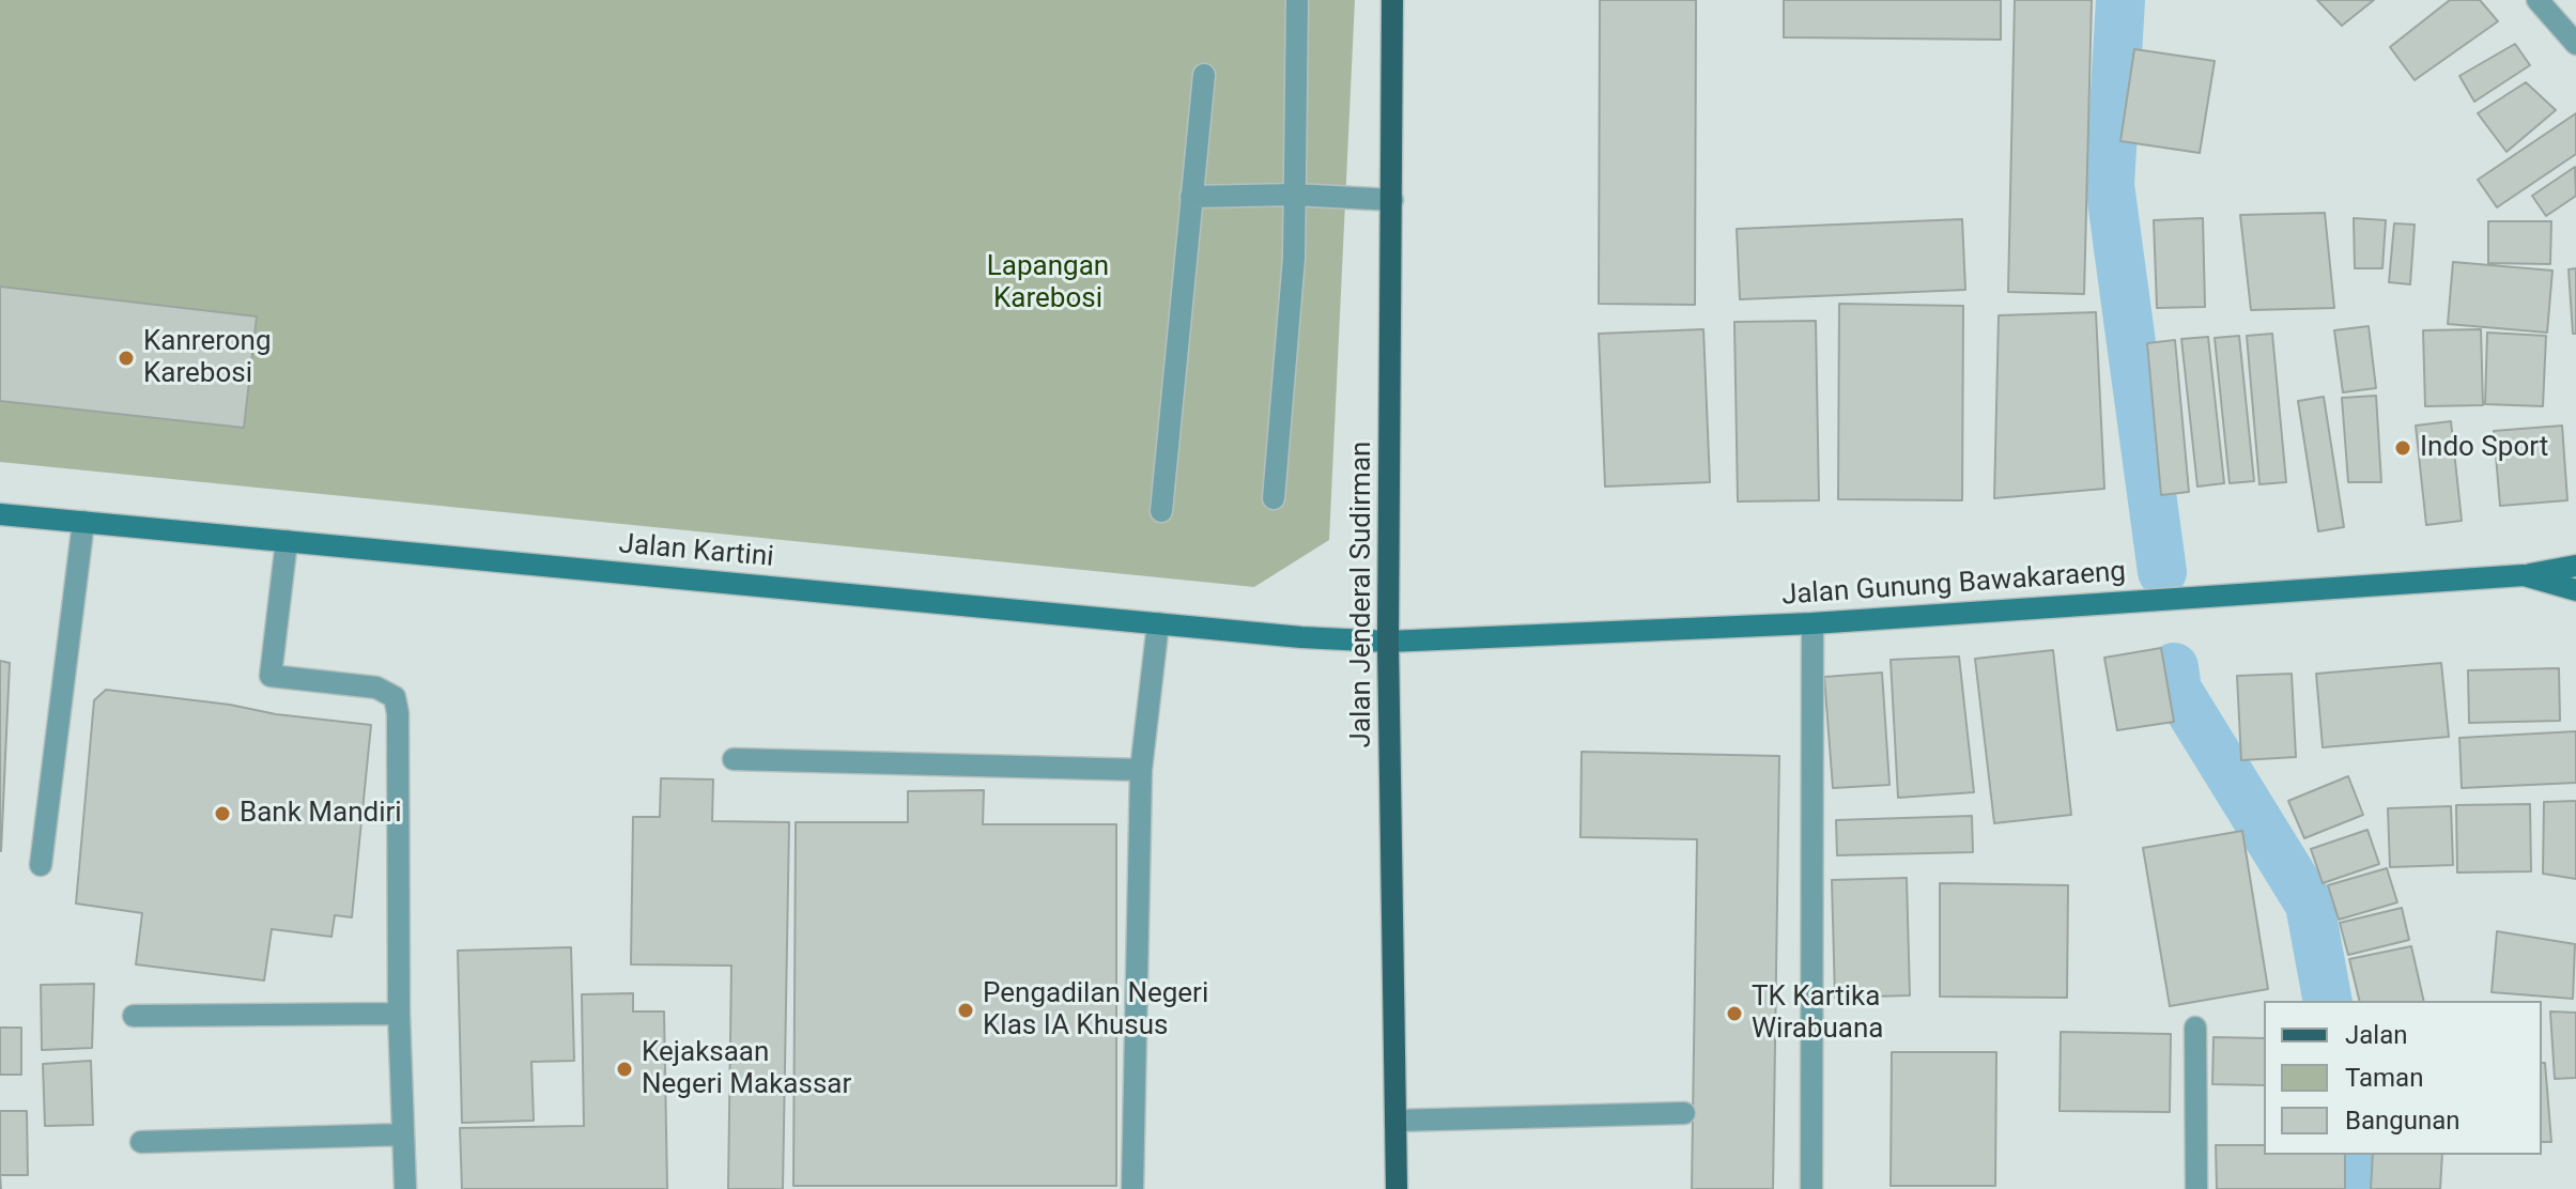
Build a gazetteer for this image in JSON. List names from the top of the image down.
{
  "streets": {
    "main road": ["Jalan Jenderal Sudirman"],
    "street": ["Jalan Kartini", "Jalan Gunung Bawakaraeng"]
  },
  "crossings": [
    ["Jalan Kartini", "Jalan Gunung Bawakaraeng"],
    ["Jalan Kartini", "Jalan Jenderal Sudirman"],
    ["Jalan Gunung Bawakaraeng", "Jalan Jenderal Sudirman"]
  ],
  "parks": ["Lapangan Karebosi"],
  "places": [
    "Kanrerong Karebosi",
    "Indo Sport",
    "Bank Mandiri",
    "Pengadilan Negeri Klas IA Khusus",
    "TK Kartika Wirabuana",
    "Kejaksaan Negeri Makassar"
  ],
  "legend": ["Jalan", "Taman", "Bangunan"]
}
